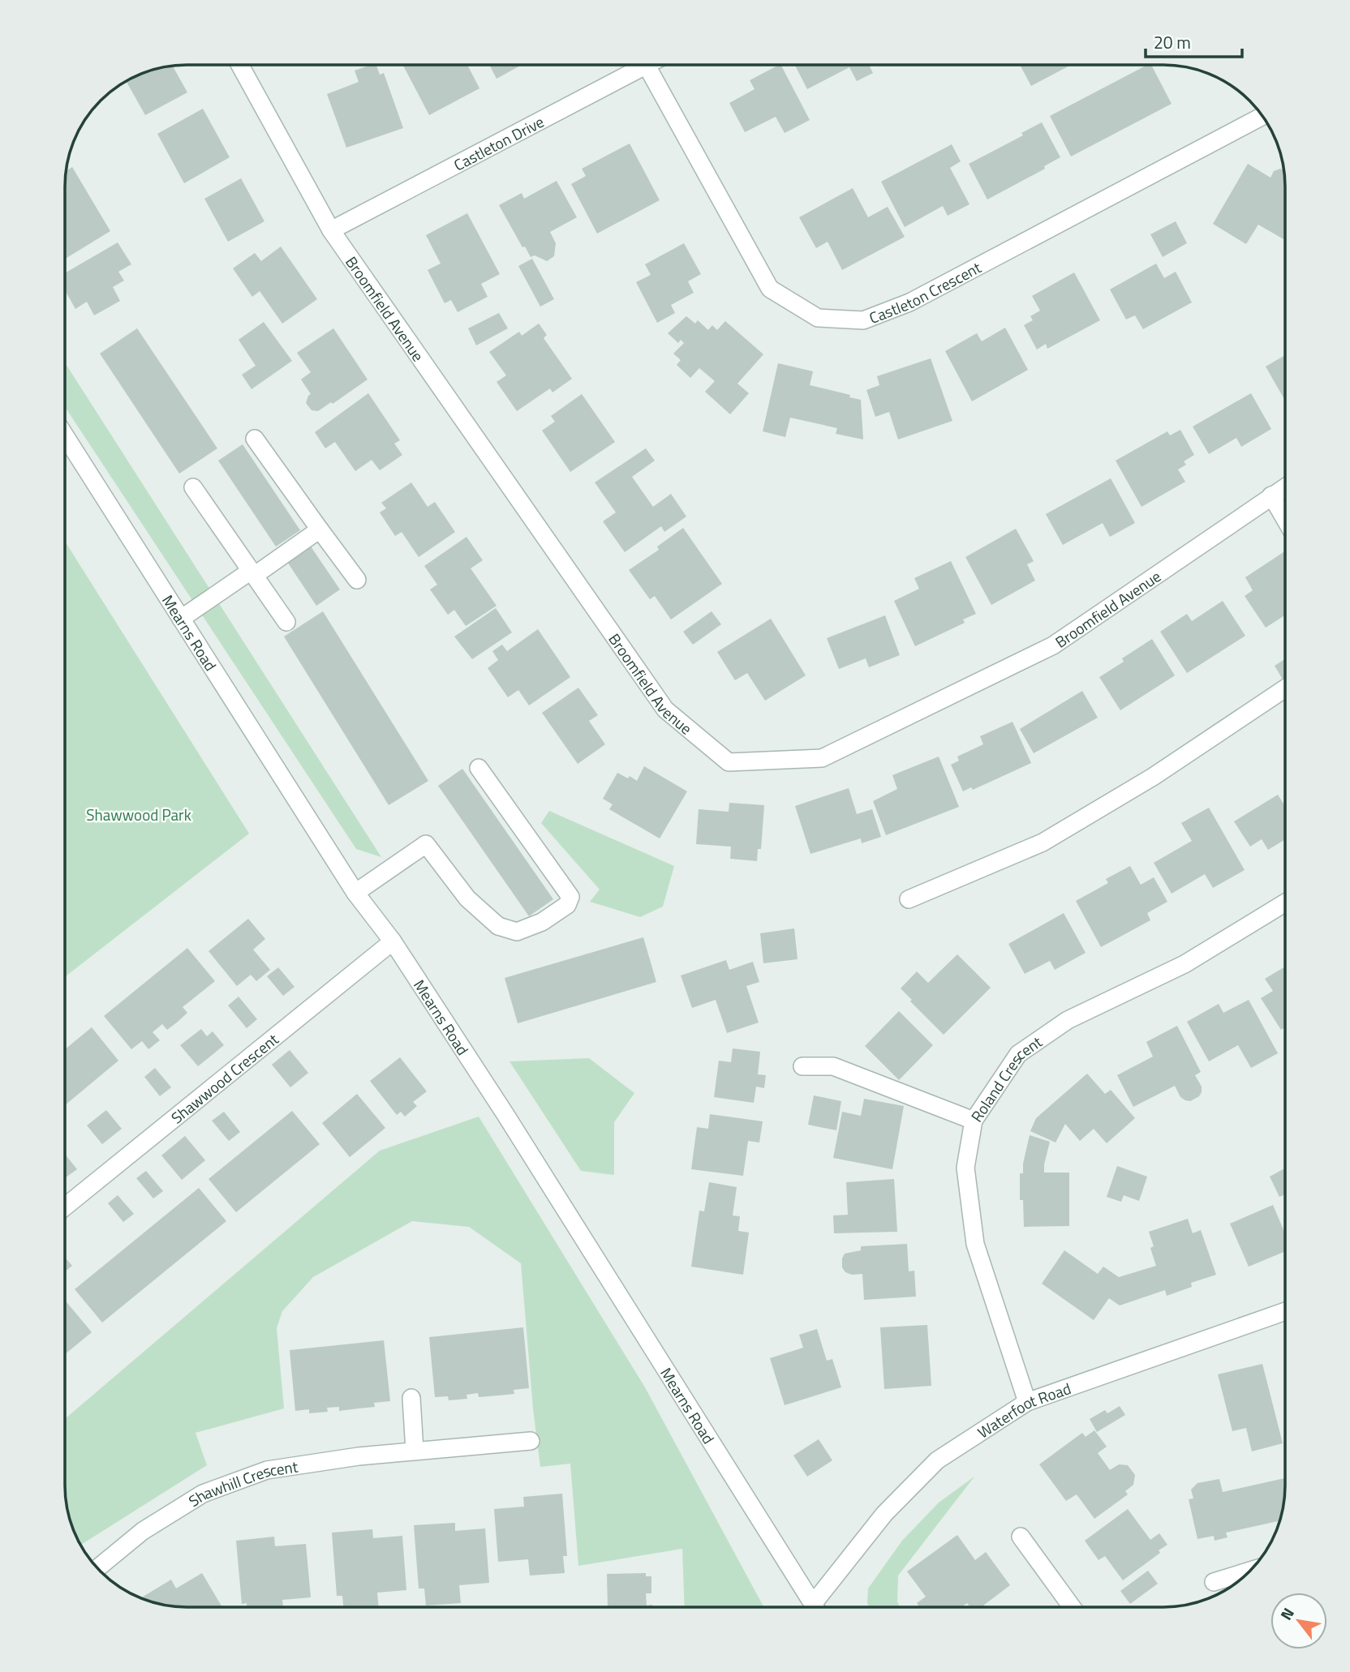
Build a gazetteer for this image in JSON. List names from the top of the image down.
{
  "streets": {
    "street": [
      "Castleton Drive",
      "Castleton Crescent",
      "Broomfield Avenue",
      "Mearns Road",
      "Shawwood Crescent",
      "Roland Crescent",
      "Waterfoot Road",
      "Shawhill Crescent"
    ]
  },
  "crossings": [
    ["Castleton Drive", "Castleton Crescent"],
    ["Castleton Drive", "Broomfield Avenue"],
    ["Mearns Road", "Shawwood Crescent"],
    ["Roland Crescent", "Waterfoot Road"]
  ],
  "parks": ["Shawwood Park"],
  "scale_bar": "20 m",
  "north": "top left"
}
